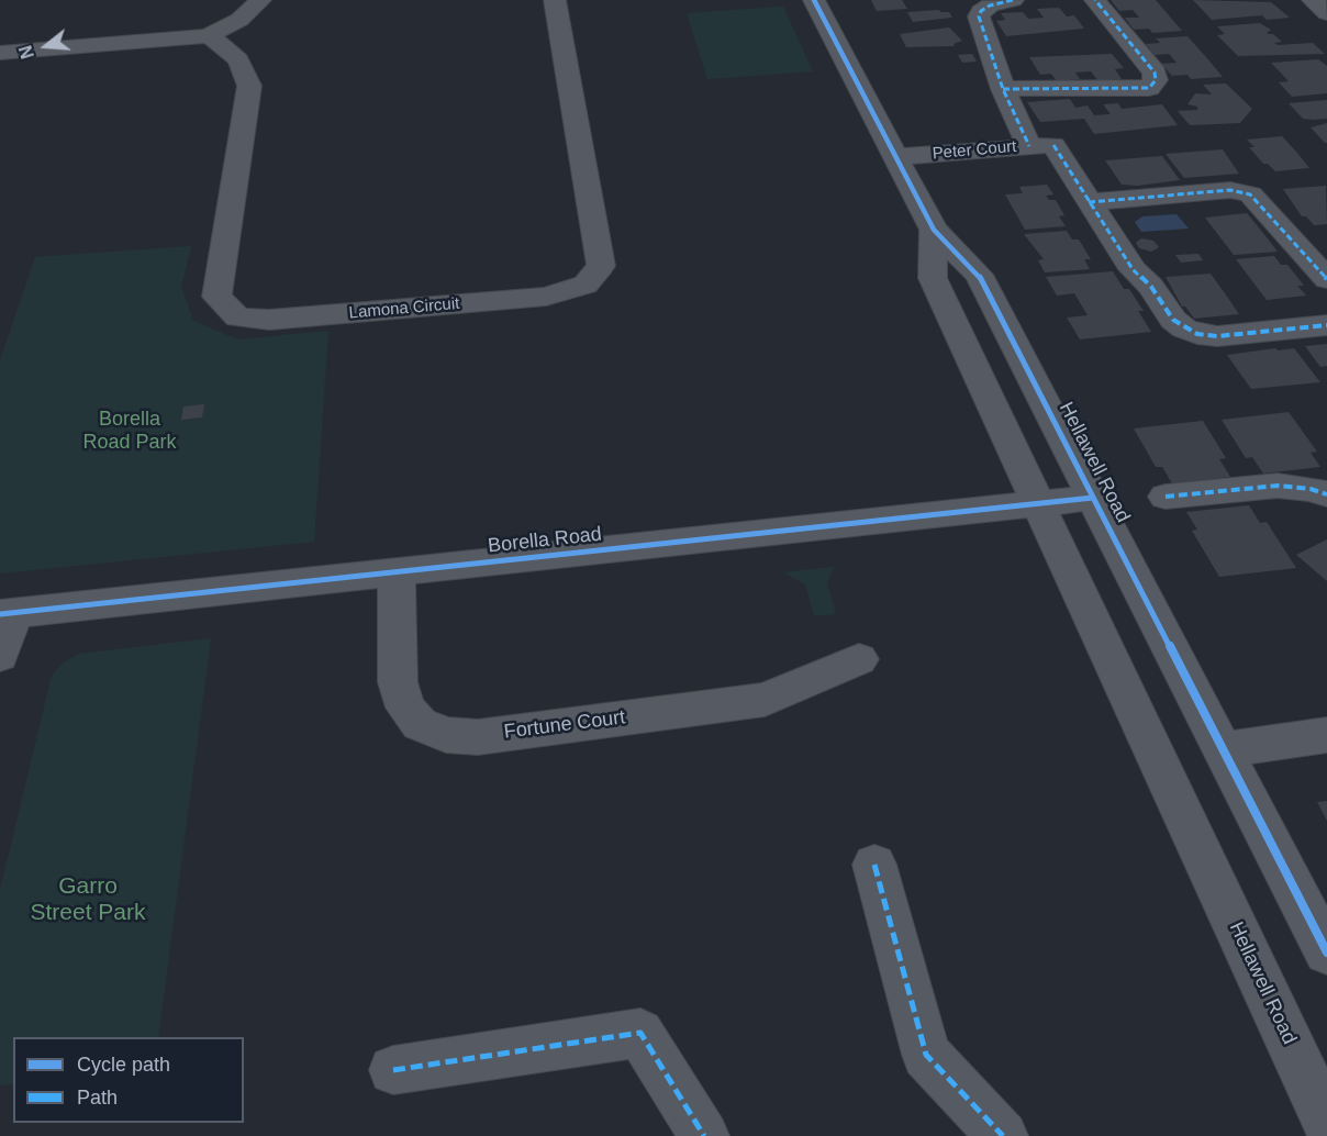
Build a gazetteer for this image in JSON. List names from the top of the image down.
{
  "streets": {
    "street": [
      "Peter Court",
      "Lamona Circuit",
      "Hellawell Road",
      "Borella Road",
      "Fortune Court"
    ]
  },
  "crossings": [
    ["Peter Court", "Hellawell Road"],
    ["Hellawell Road", "Borella Road"],
    ["Borella Road", "Fortune Court"]
  ],
  "parks": ["Borella Road Park", "Garro Street Park"],
  "legend": ["Cycle path", "Path"],
  "north": "left"
}
